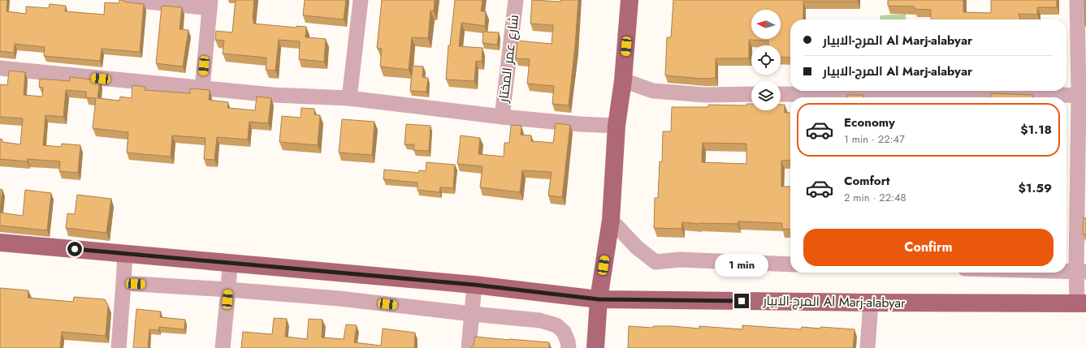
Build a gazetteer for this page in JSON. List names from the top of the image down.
{
  "streets": {
    "main road": ["المرج-الابيار Al Marj-alabyar"],
    "street": ["شارع عمر المختار"]
  },
  "north": "left",
  "page": {
    "banner": ["المرج-الابيار Al Marj-alabyar", "المرج-الابيار Al Marj-alabyar"],
    "list": [
      {
        "name": "Economy",
        "note": "1 min · 22:47",
        "value": "$1.18"
      },
      {
        "name": "Comfort",
        "note": "2 min · 22:48",
        "value": "$1.59"
      }
    ],
    "buttons": "Confirm",
    "bubble": "1 min"
  }
}
